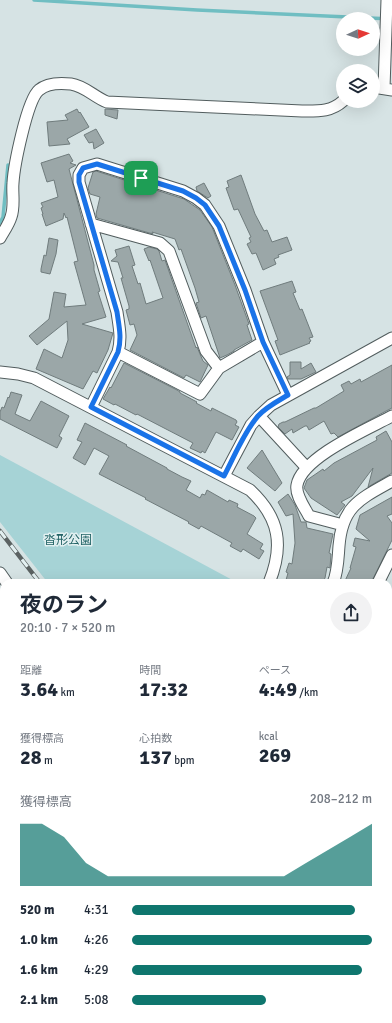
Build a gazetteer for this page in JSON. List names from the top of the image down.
{
  "parks": ["沓形公園"],
  "north": "right",
  "page": {
    "heading": ["夜のラン", "20:10 · 7 × 520 m"],
    "stats": [
      ["距離", "3.64 km"],
      ["時間", "17:32"],
      ["ペース", "4:49 /km"],
      ["獲得標高", "28 m"],
      ["心拍数", "137 bpm"],
      ["kcal", "269"]
    ],
    "chart": ["獲得標高", "208–212 m"],
    "list": [
      {
        "name": "520 m",
        "note": "4:31"
      },
      {
        "name": "1.0 km",
        "note": "4:26"
      },
      {
        "name": "1.6 km",
        "note": "4:29"
      },
      {
        "name": "2.1 km",
        "note": "5:08"
      }
    ]
  }
}
